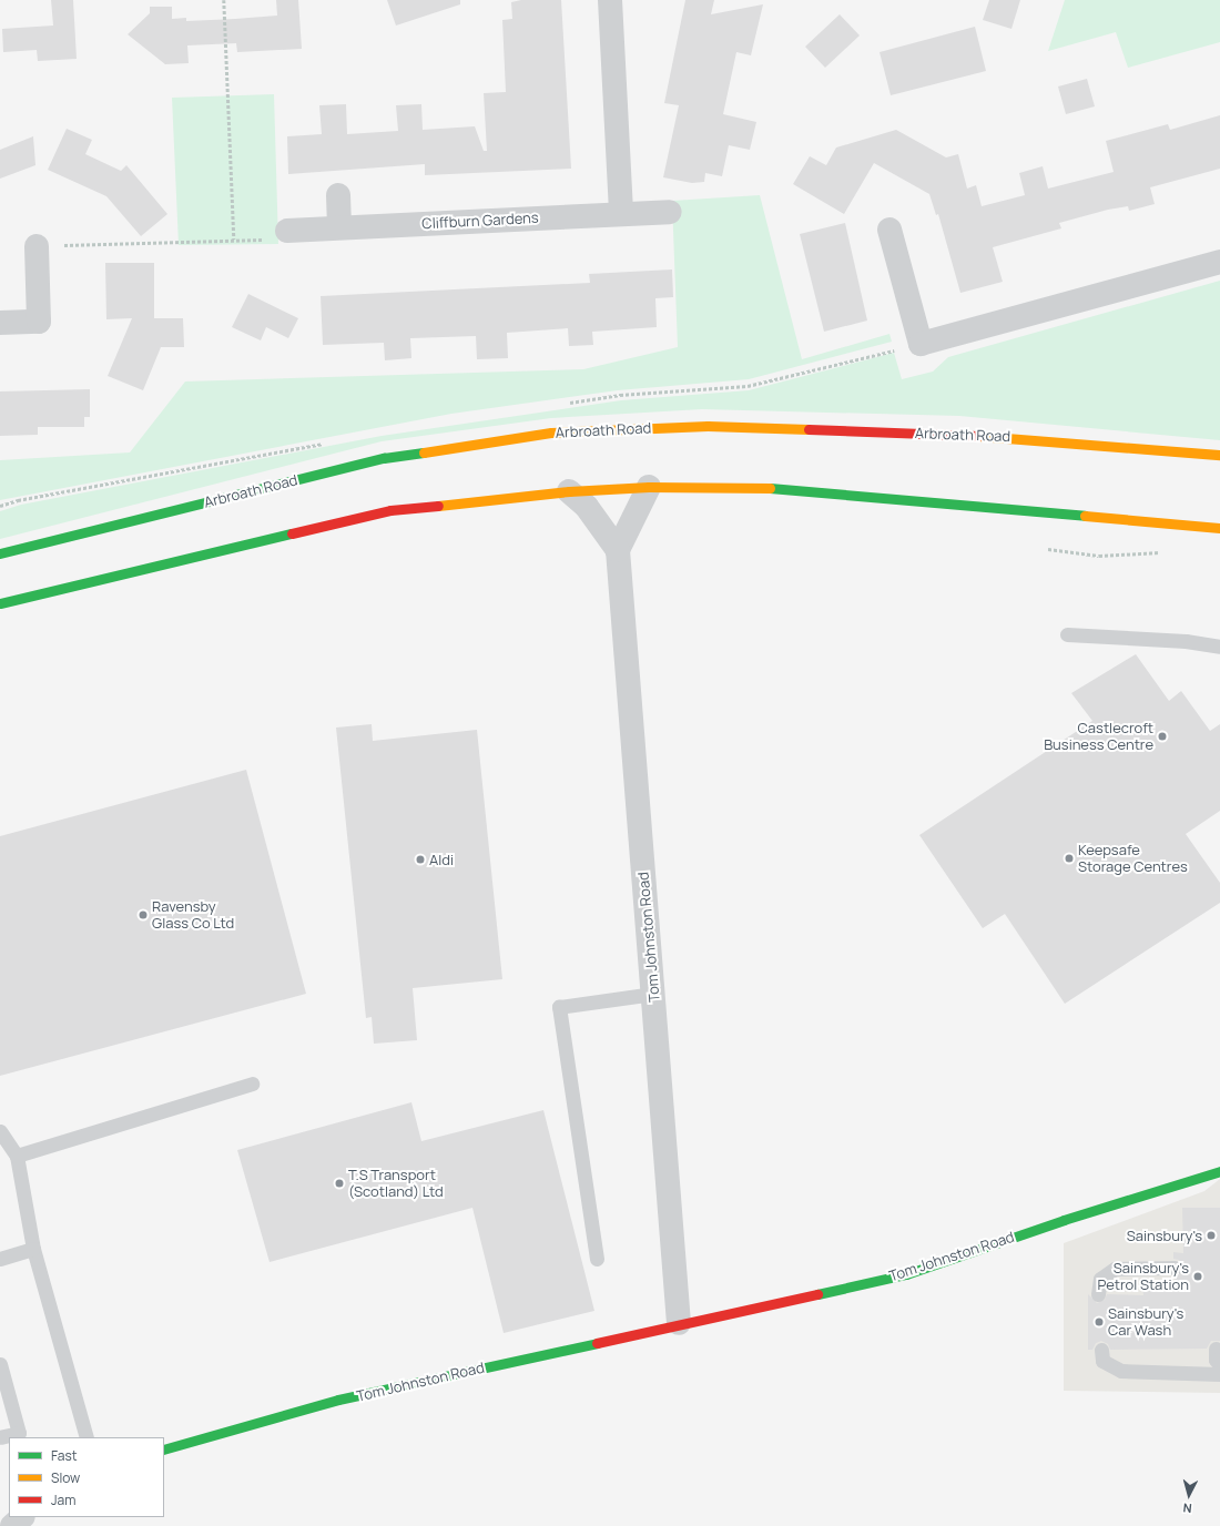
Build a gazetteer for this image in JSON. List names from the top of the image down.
{
  "streets": {
    "main road": ["Arbroath Road", "Tom Johnston Road"],
    "street": ["Cliffburn Gardens"]
  },
  "places": [
    "Castlecroft Business Centre",
    "Keepsafe Storage Centres",
    "Aldi",
    "Ravensby Glass Co Ltd",
    "T.S Transport (Scotland) Ltd",
    "Sainsbury's",
    "Sainsbury's Petrol Station",
    "Sainsbury's Car Wash"
  ],
  "legend": ["Fast", "Slow", "Jam"],
  "north": "bottom"
}
